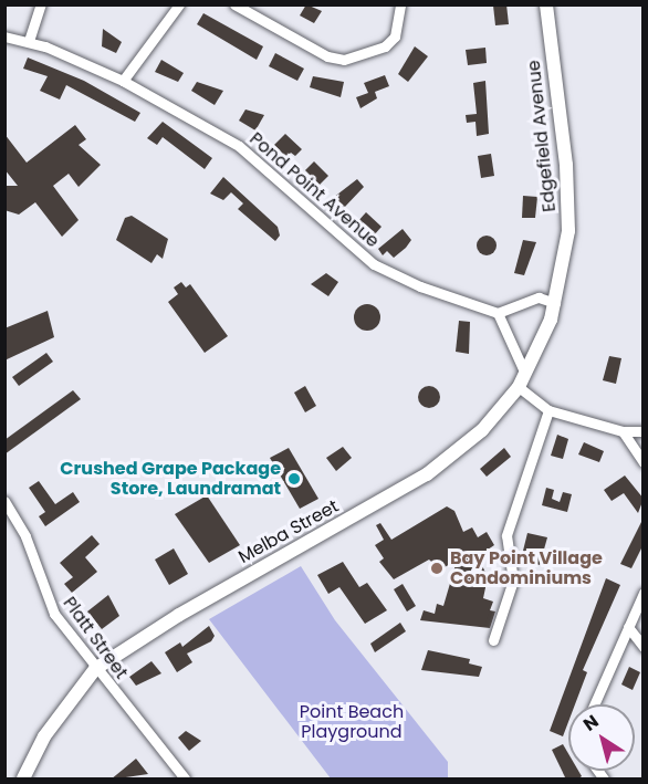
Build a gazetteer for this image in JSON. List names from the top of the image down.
{
  "streets": {
    "main road": ["Edgefield Avenue", "Melba Street"],
    "street": ["Pond Point Avenue", "Platt Street"]
  },
  "crossings": [
    ["Edgefield Avenue", "Melba Street"],
    ["Melba Street", "Platt Street"]
  ],
  "parks": ["Point Beach Playground"],
  "places": ["Crushed Grape Package Store, Laundramat", "Bay Point Village Condominiums"],
  "north": "top left"
}
